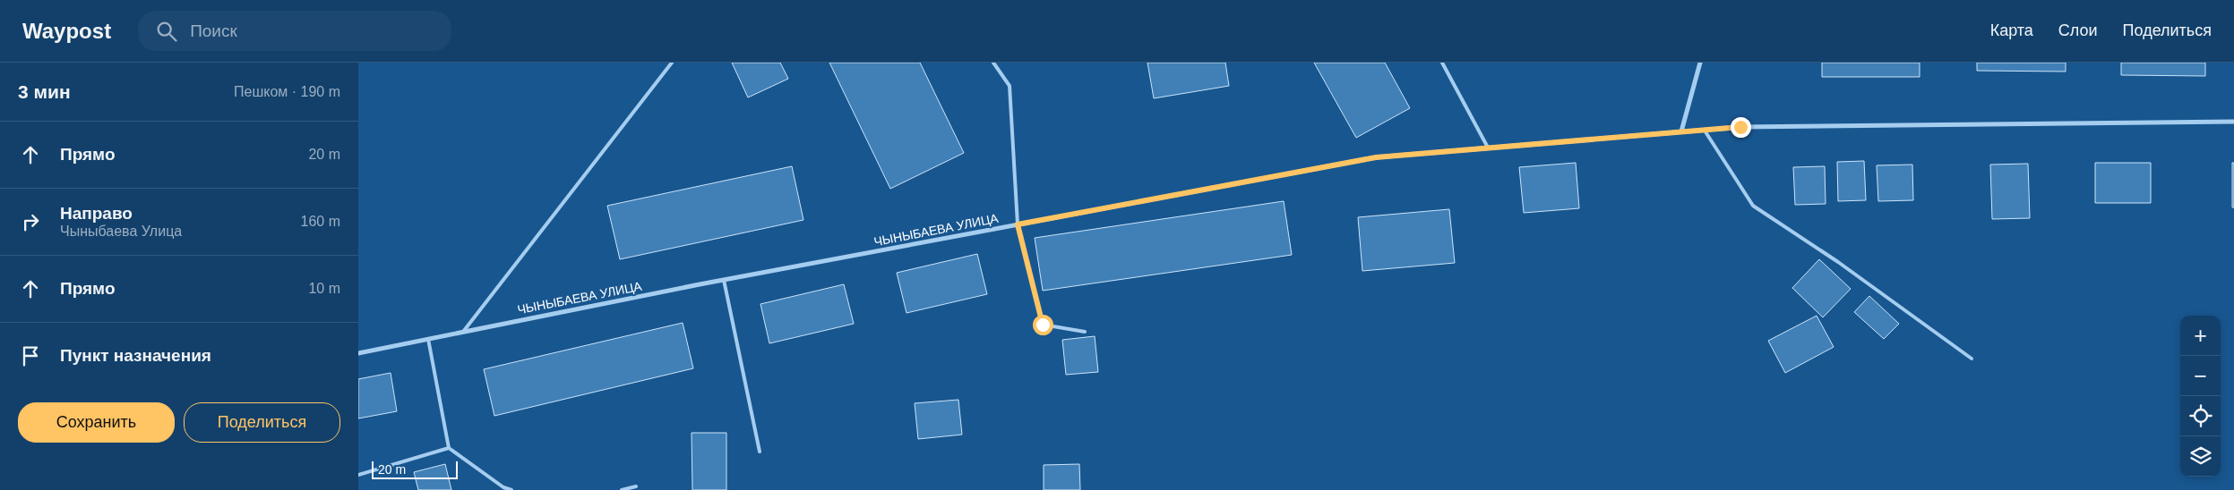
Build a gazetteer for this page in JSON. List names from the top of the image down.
{
  "streets": {
    "street": ["ЧЫНЫБАЕВА УЛИЦА"]
  },
  "scale_bar": "20 m",
  "page": {
    "header": "Waypost",
    "search": "Поиск",
    "nav": ["Карта", "Слои", "Поделиться"],
    "heading": ["3 мин", "Пешком · 190 m"],
    "list": [
      ["Прямо", "20 m"],
      ["Направо", "Чыныбаева Улица", "160 m"],
      ["Прямо", "10 m"],
      "Пункт назначения"
    ],
    "map_buttons": ["+", "−"],
    "buttons": ["Сохранить", "Поделиться"],
    "scale": "20 m"
  }
}
